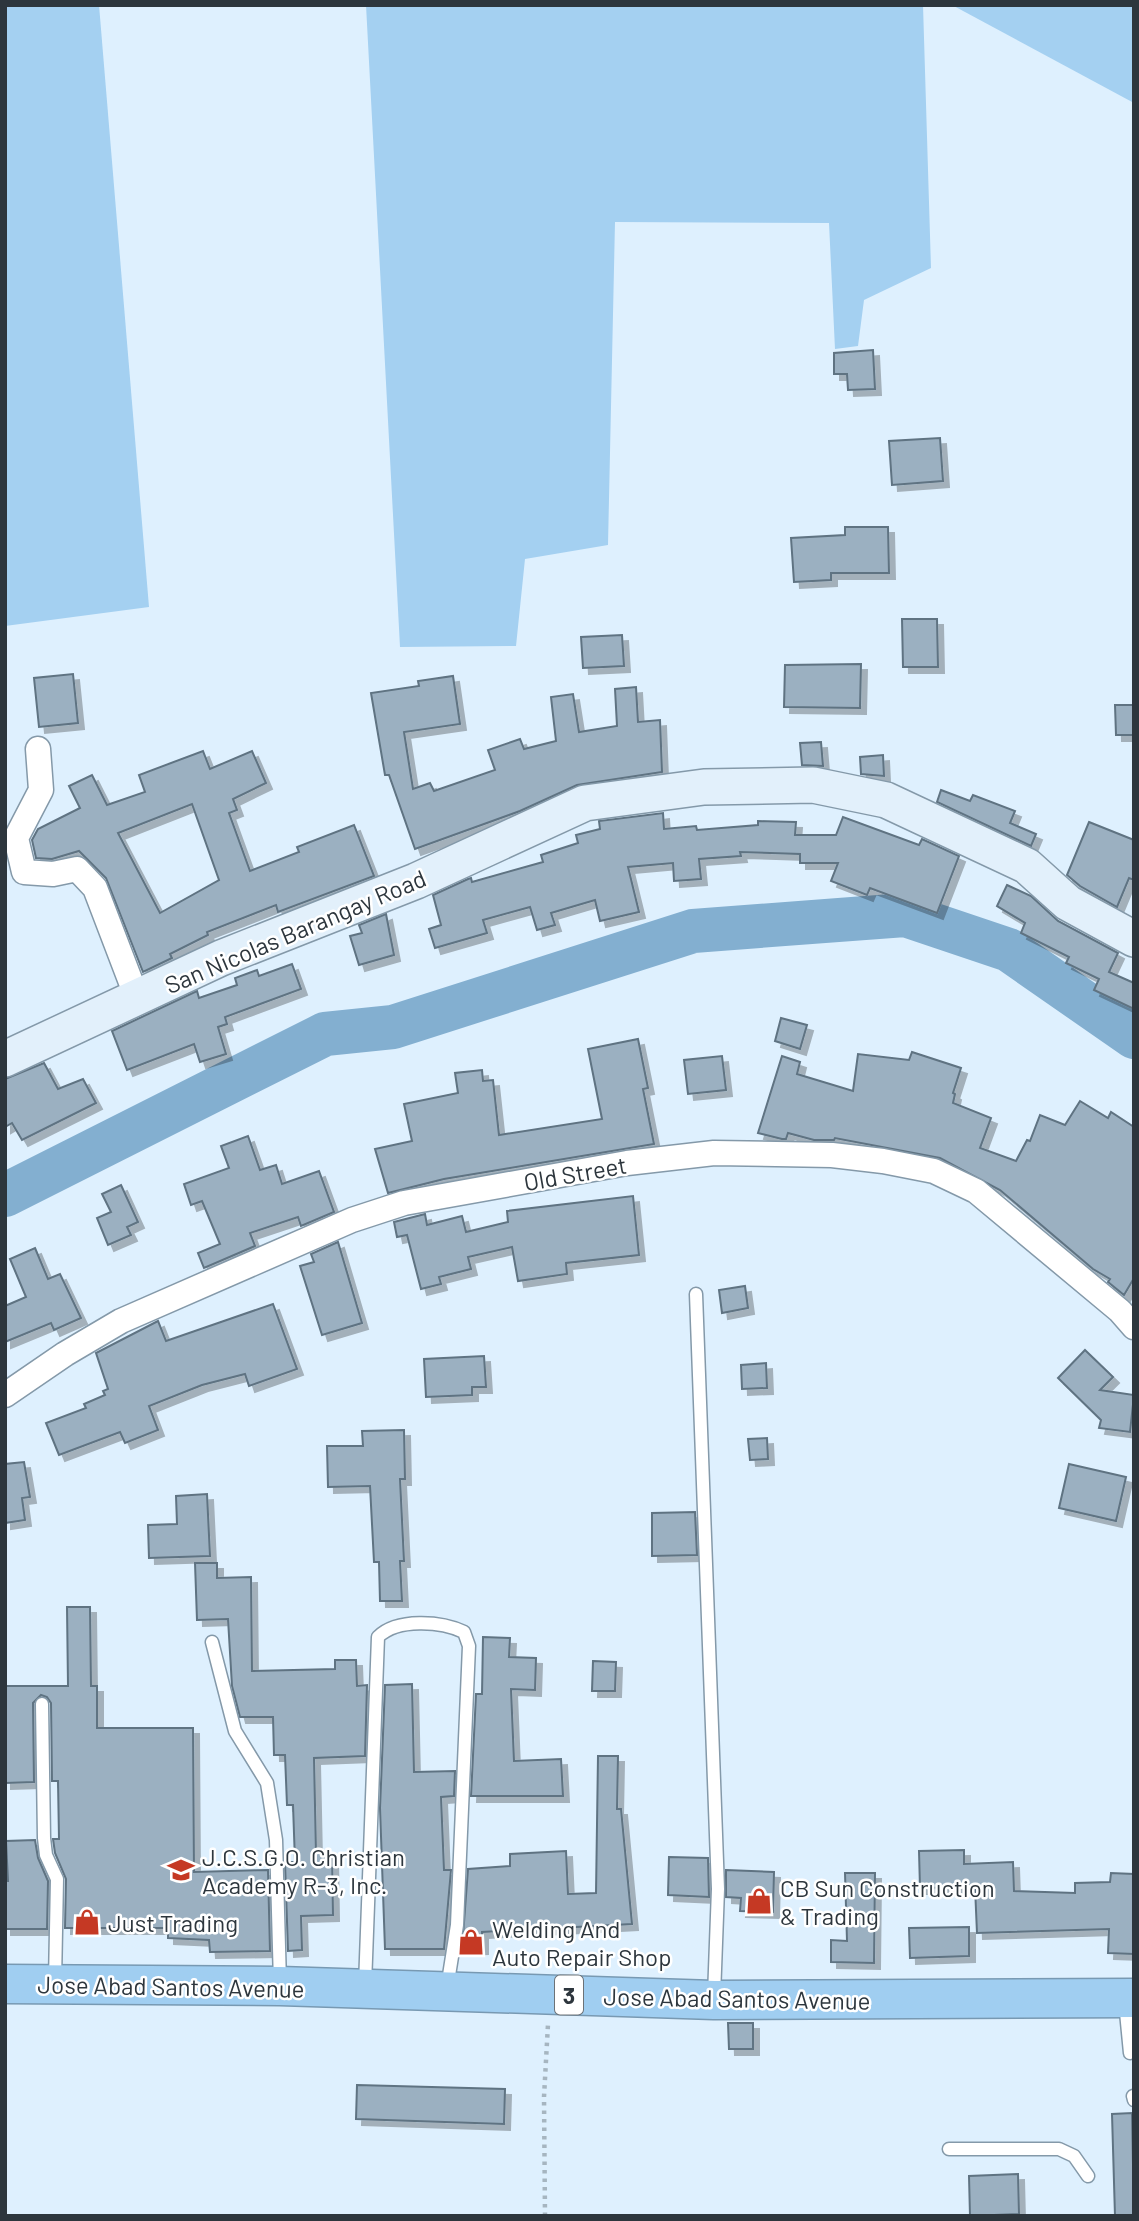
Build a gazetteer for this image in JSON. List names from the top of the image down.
{
  "streets": {
    "highway": ["Jose Abad Santos Avenue", "3"],
    "street": ["San Nicolas Barangay Road", "Old Street"]
  },
  "places": {
    "school or university": ["J.C.S.G.O. Christian Academy R-3, Inc."],
    "shop": ["CB Sun Construction & Trading", "Just Trading", "Welding And Auto Repair Shop"]
  }
}
